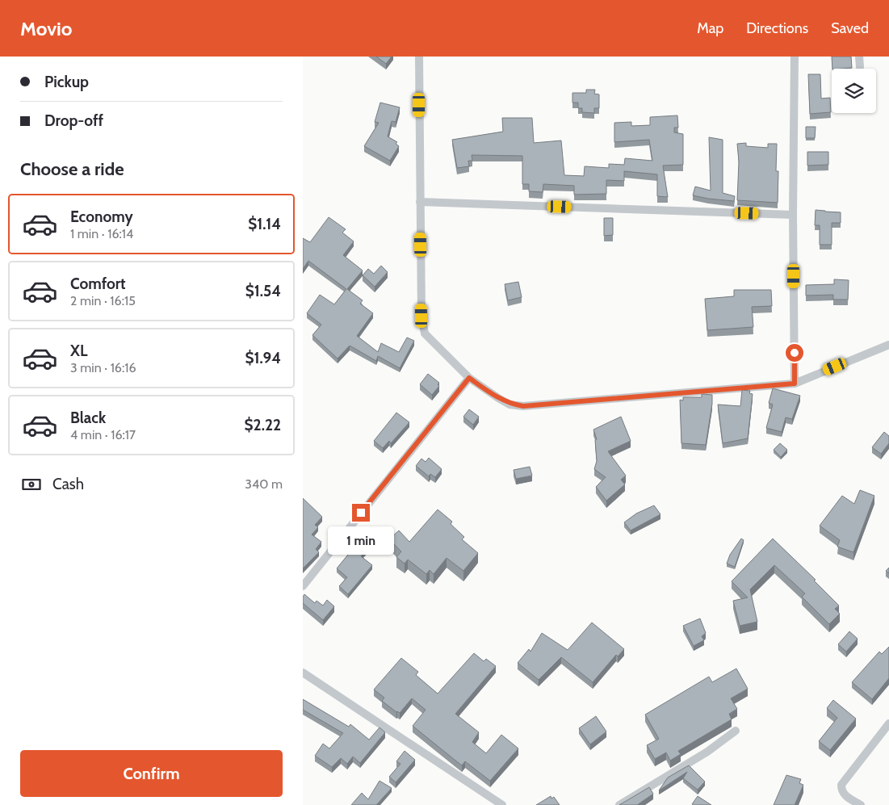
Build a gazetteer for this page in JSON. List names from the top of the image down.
{
  "page": {
    "header": "Movio",
    "nav": ["Map", "Directions", "Saved"],
    "banner": ["Pickup", "Drop-off"],
    "heading": "Choose a ride",
    "list": [
      {
        "name": "Economy",
        "note": "1 min · 16:14",
        "value": "$1.14"
      },
      {
        "name": "Comfort",
        "note": "2 min · 16:15",
        "value": "$1.54"
      },
      {
        "name": "XL",
        "note": "3 min · 16:16",
        "value": "$1.94"
      },
      {
        "name": "Black",
        "note": "4 min · 16:17",
        "value": "$2.22"
      }
    ],
    "pay": ["Cash", "340 m"],
    "bubble": "1 min",
    "buttons": "Confirm"
  }
}
